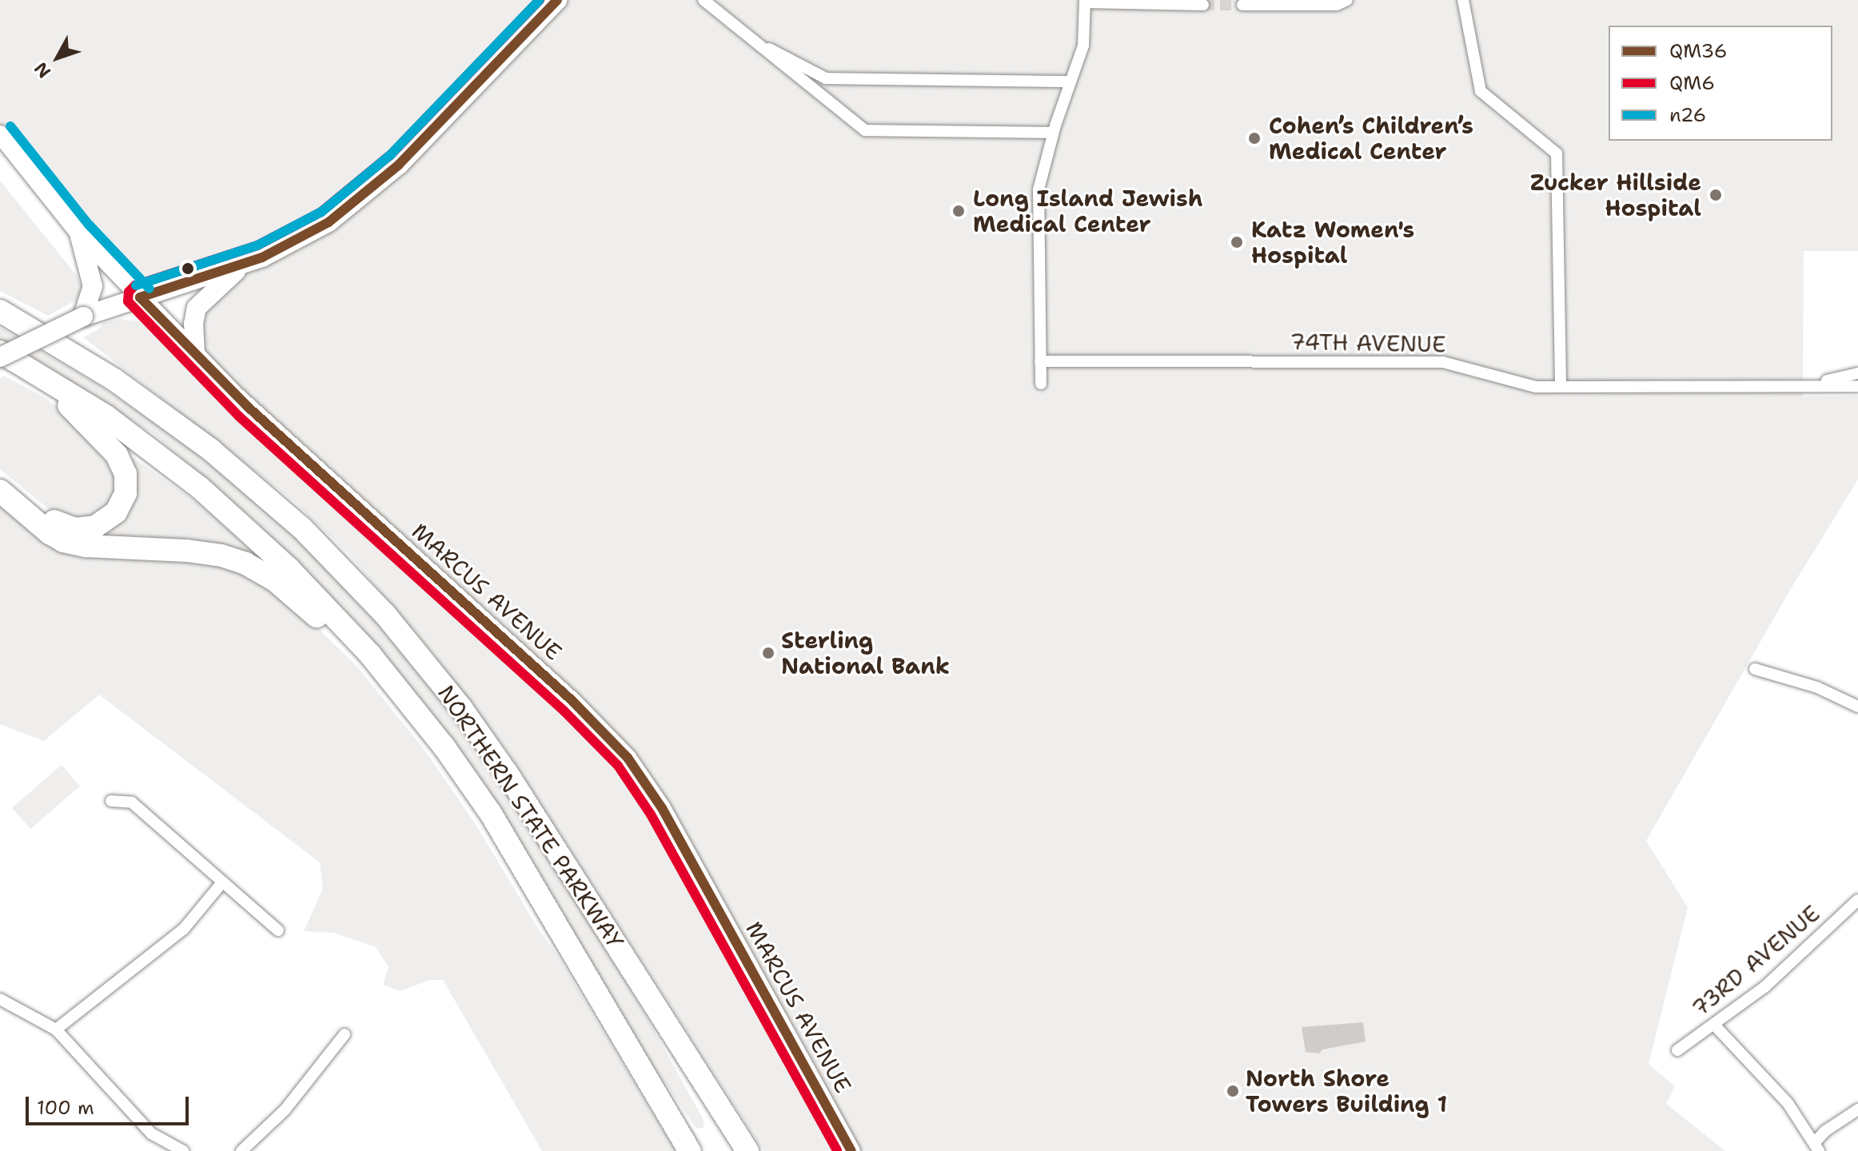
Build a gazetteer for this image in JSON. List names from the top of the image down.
{
  "streets": {
    "highway": ["NORTHERN STATE PARKWAY"],
    "main road": ["MARCUS AVENUE"],
    "street": ["74TH AVENUE", "73RD AVENUE"]
  },
  "places": [
    "Cohen’s Children’s Medical Center",
    "Zucker Hillside Hospital",
    "Long Island Jewish Medical Center",
    "Katz Women's Hospital",
    "Sterling National Bank",
    "North Shore Towers Building 1"
  ],
  "lines": ["transit line QM36", "transit line QM6", "transit line n26"],
  "legend": ["QM36", "QM6", "n26"],
  "scale_bar": "100 m",
  "north": "bottom left"
}
